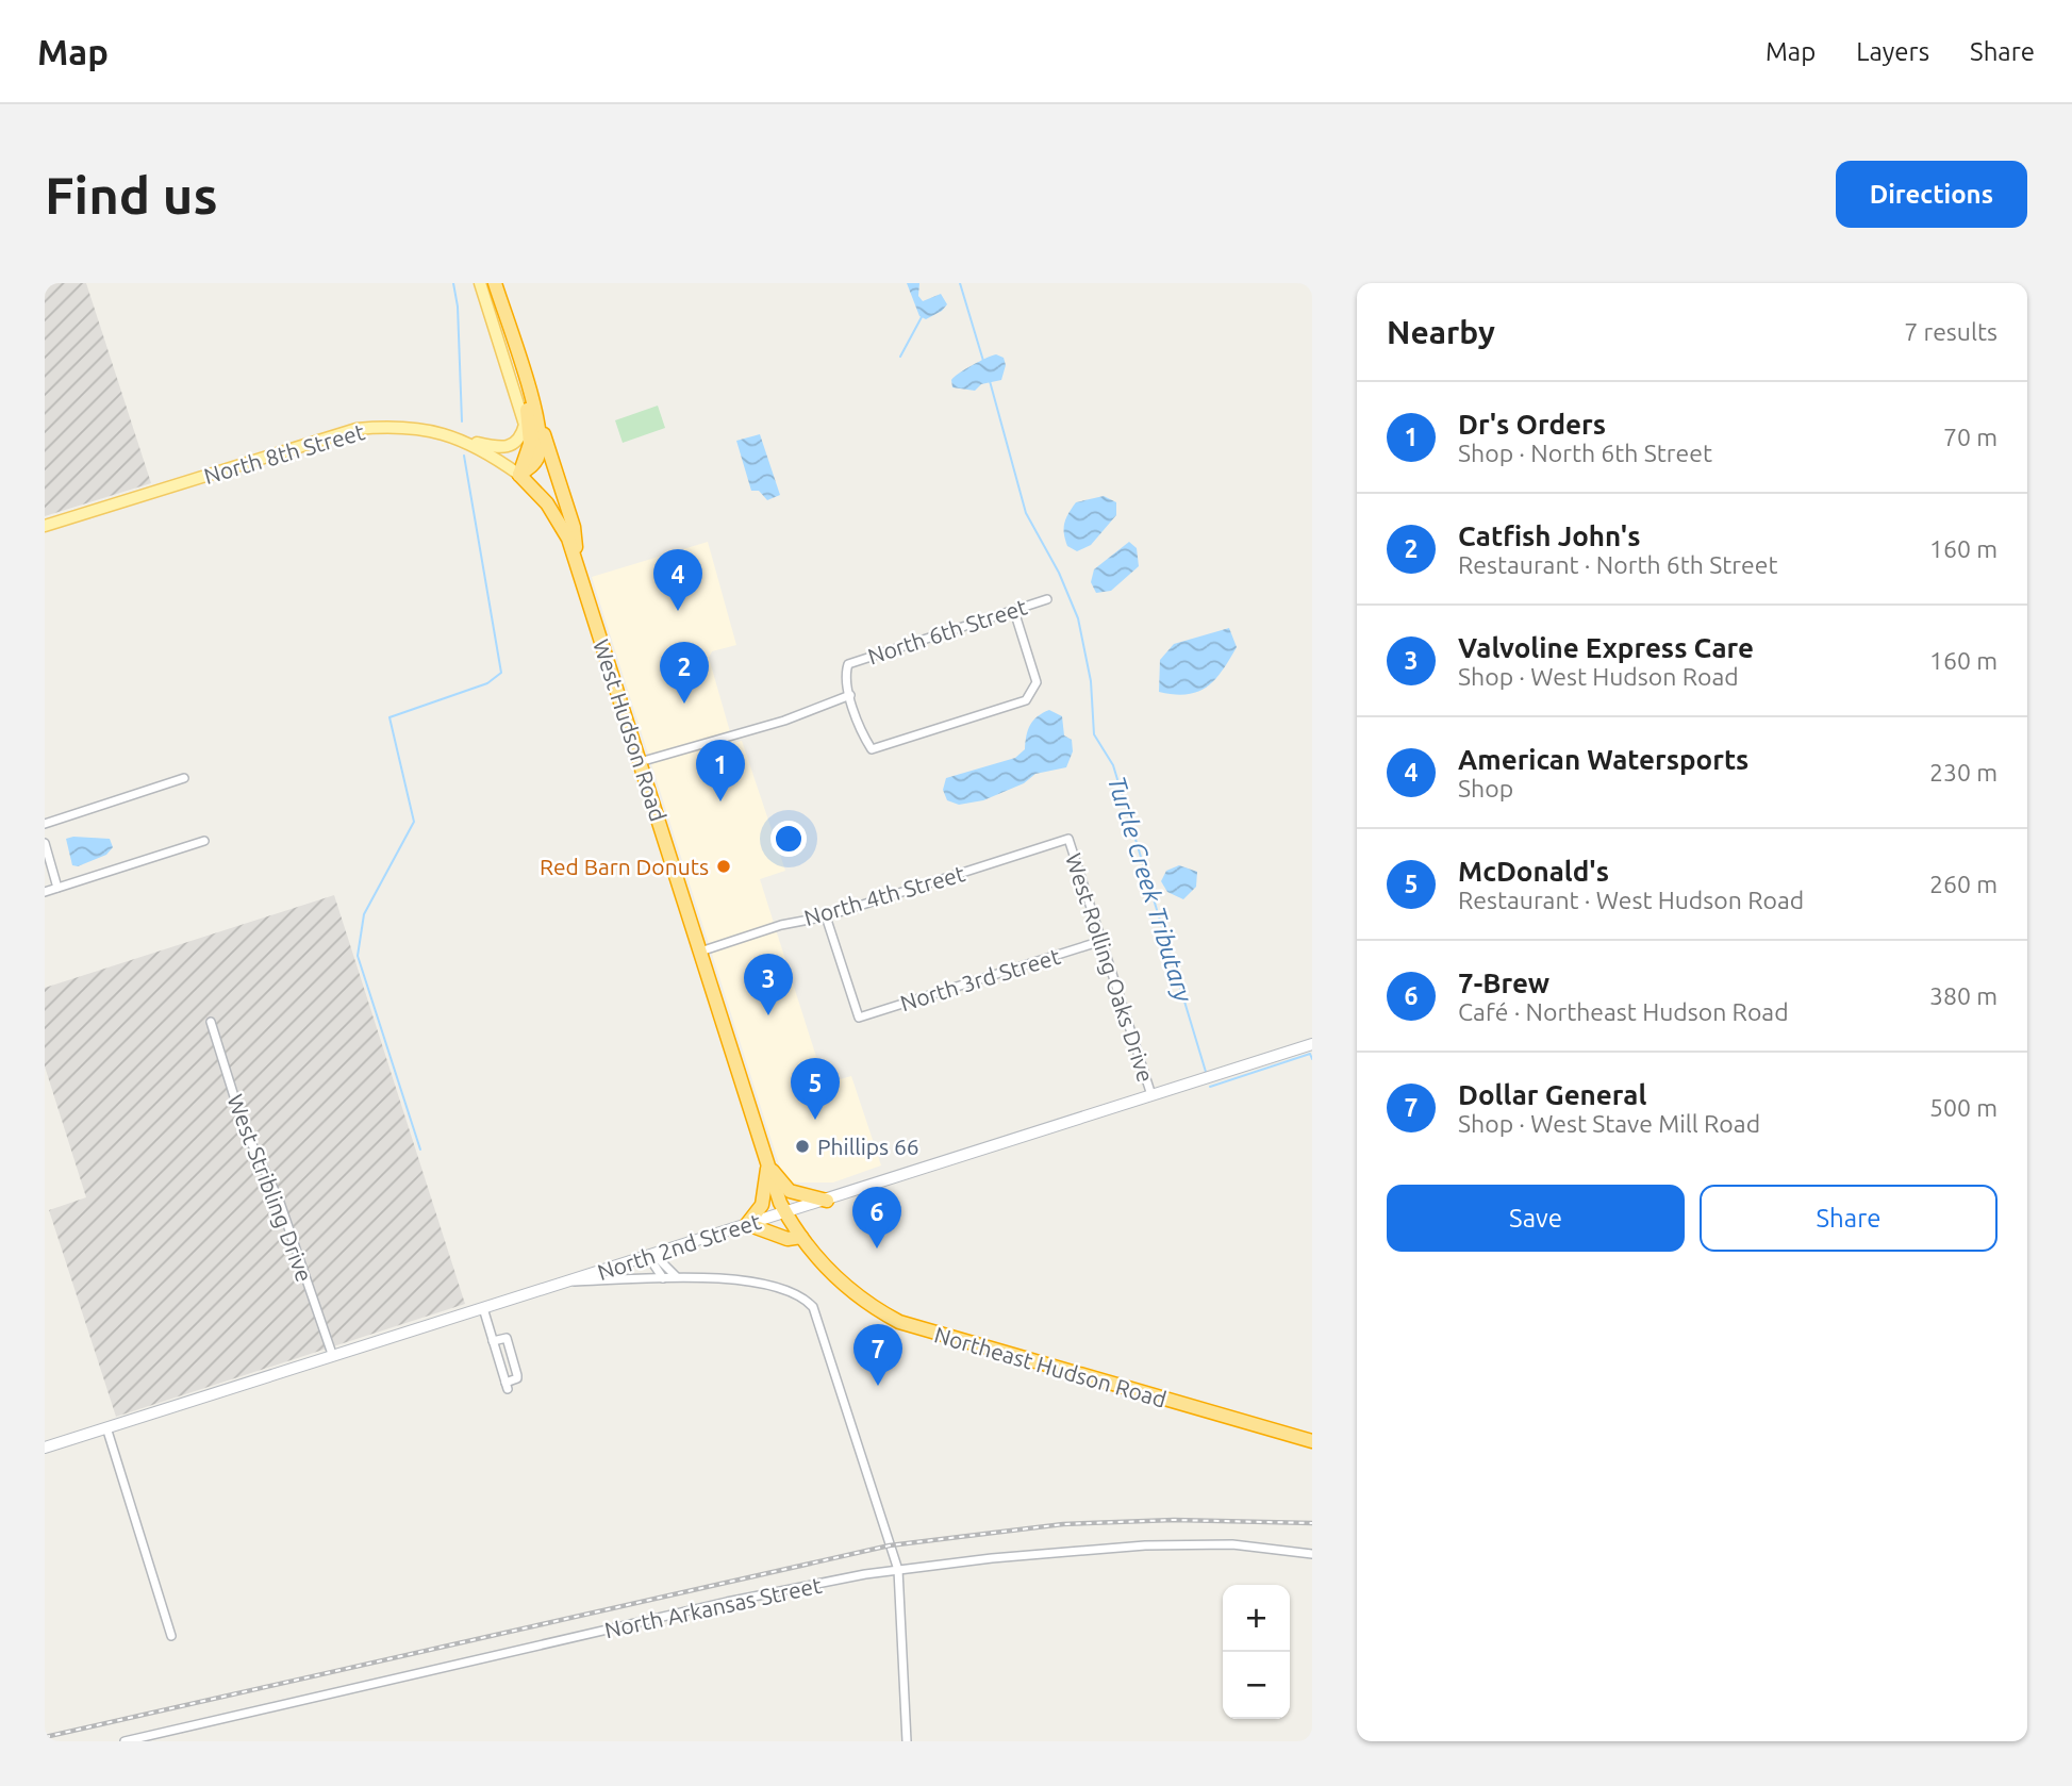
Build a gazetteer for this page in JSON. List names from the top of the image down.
{
  "streets": {
    "highway": ["West Hudson Road", "Northeast Hudson Road"],
    "main road": ["North 8th Street", "North 2nd Street"],
    "street": [
      "North 6th Street",
      "North 4th Street",
      "West Rolling Oaks Drive",
      "North 3rd Street",
      "West Stribling Drive",
      "North Arkansas Street"
    ]
  },
  "crossings": [
    ["North 8th Street", "West Hudson Road"],
    ["West Hudson Road", "North 4th Street"],
    ["West Hudson Road", "North 2nd Street"],
    ["West Hudson Road", "Northeast Hudson Road"],
    ["North 4th Street", "West Rolling Oaks Drive"],
    ["North 4th Street", "North 3rd Street"],
    ["West Rolling Oaks Drive", "North 3rd Street"],
    ["West Rolling Oaks Drive", "North 2nd Street"],
    ["West Stribling Drive", "North 2nd Street"],
    ["North 2nd Street", "Northeast Hudson Road"]
  ],
  "water": ["Turtle Creek Tributary"],
  "places": ["Red Barn Donuts", "Phillips 66"],
  "page": {
    "header": "Map",
    "nav": ["Map", "Layers", "Share"],
    "buttons": [
      "Directions",
      ["Save", "Share"]
    ],
    "title": "Find us",
    "heading": ["Nearby", "7 results"],
    "list": [
      {
        "mark": "1",
        "name": "Dr's Orders",
        "note": "Shop · North 6th Street",
        "value": "70 m"
      },
      {
        "mark": "2",
        "name": "Catfish John's",
        "note": "Restaurant · North 6th Street",
        "value": "160 m"
      },
      {
        "mark": "3",
        "name": "Valvoline Express Care",
        "note": "Shop · West Hudson Road",
        "value": "160 m"
      },
      {
        "mark": "4",
        "name": "American Watersports",
        "note": "Shop",
        "value": "230 m"
      },
      {
        "mark": "5",
        "name": "McDonald's",
        "note": "Restaurant · West Hudson Road",
        "value": "260 m"
      },
      {
        "mark": "6",
        "name": "7-Brew",
        "note": "Café · Northeast Hudson Road",
        "value": "380 m"
      },
      {
        "mark": "7",
        "name": "Dollar General",
        "note": "Shop · West Stave Mill Road",
        "value": "500 m"
      }
    ],
    "pins": [
      "4",
      "2",
      "1",
      "3",
      "5",
      "6",
      "7"
    ],
    "map_buttons": ["+", "−"]
  }
}
